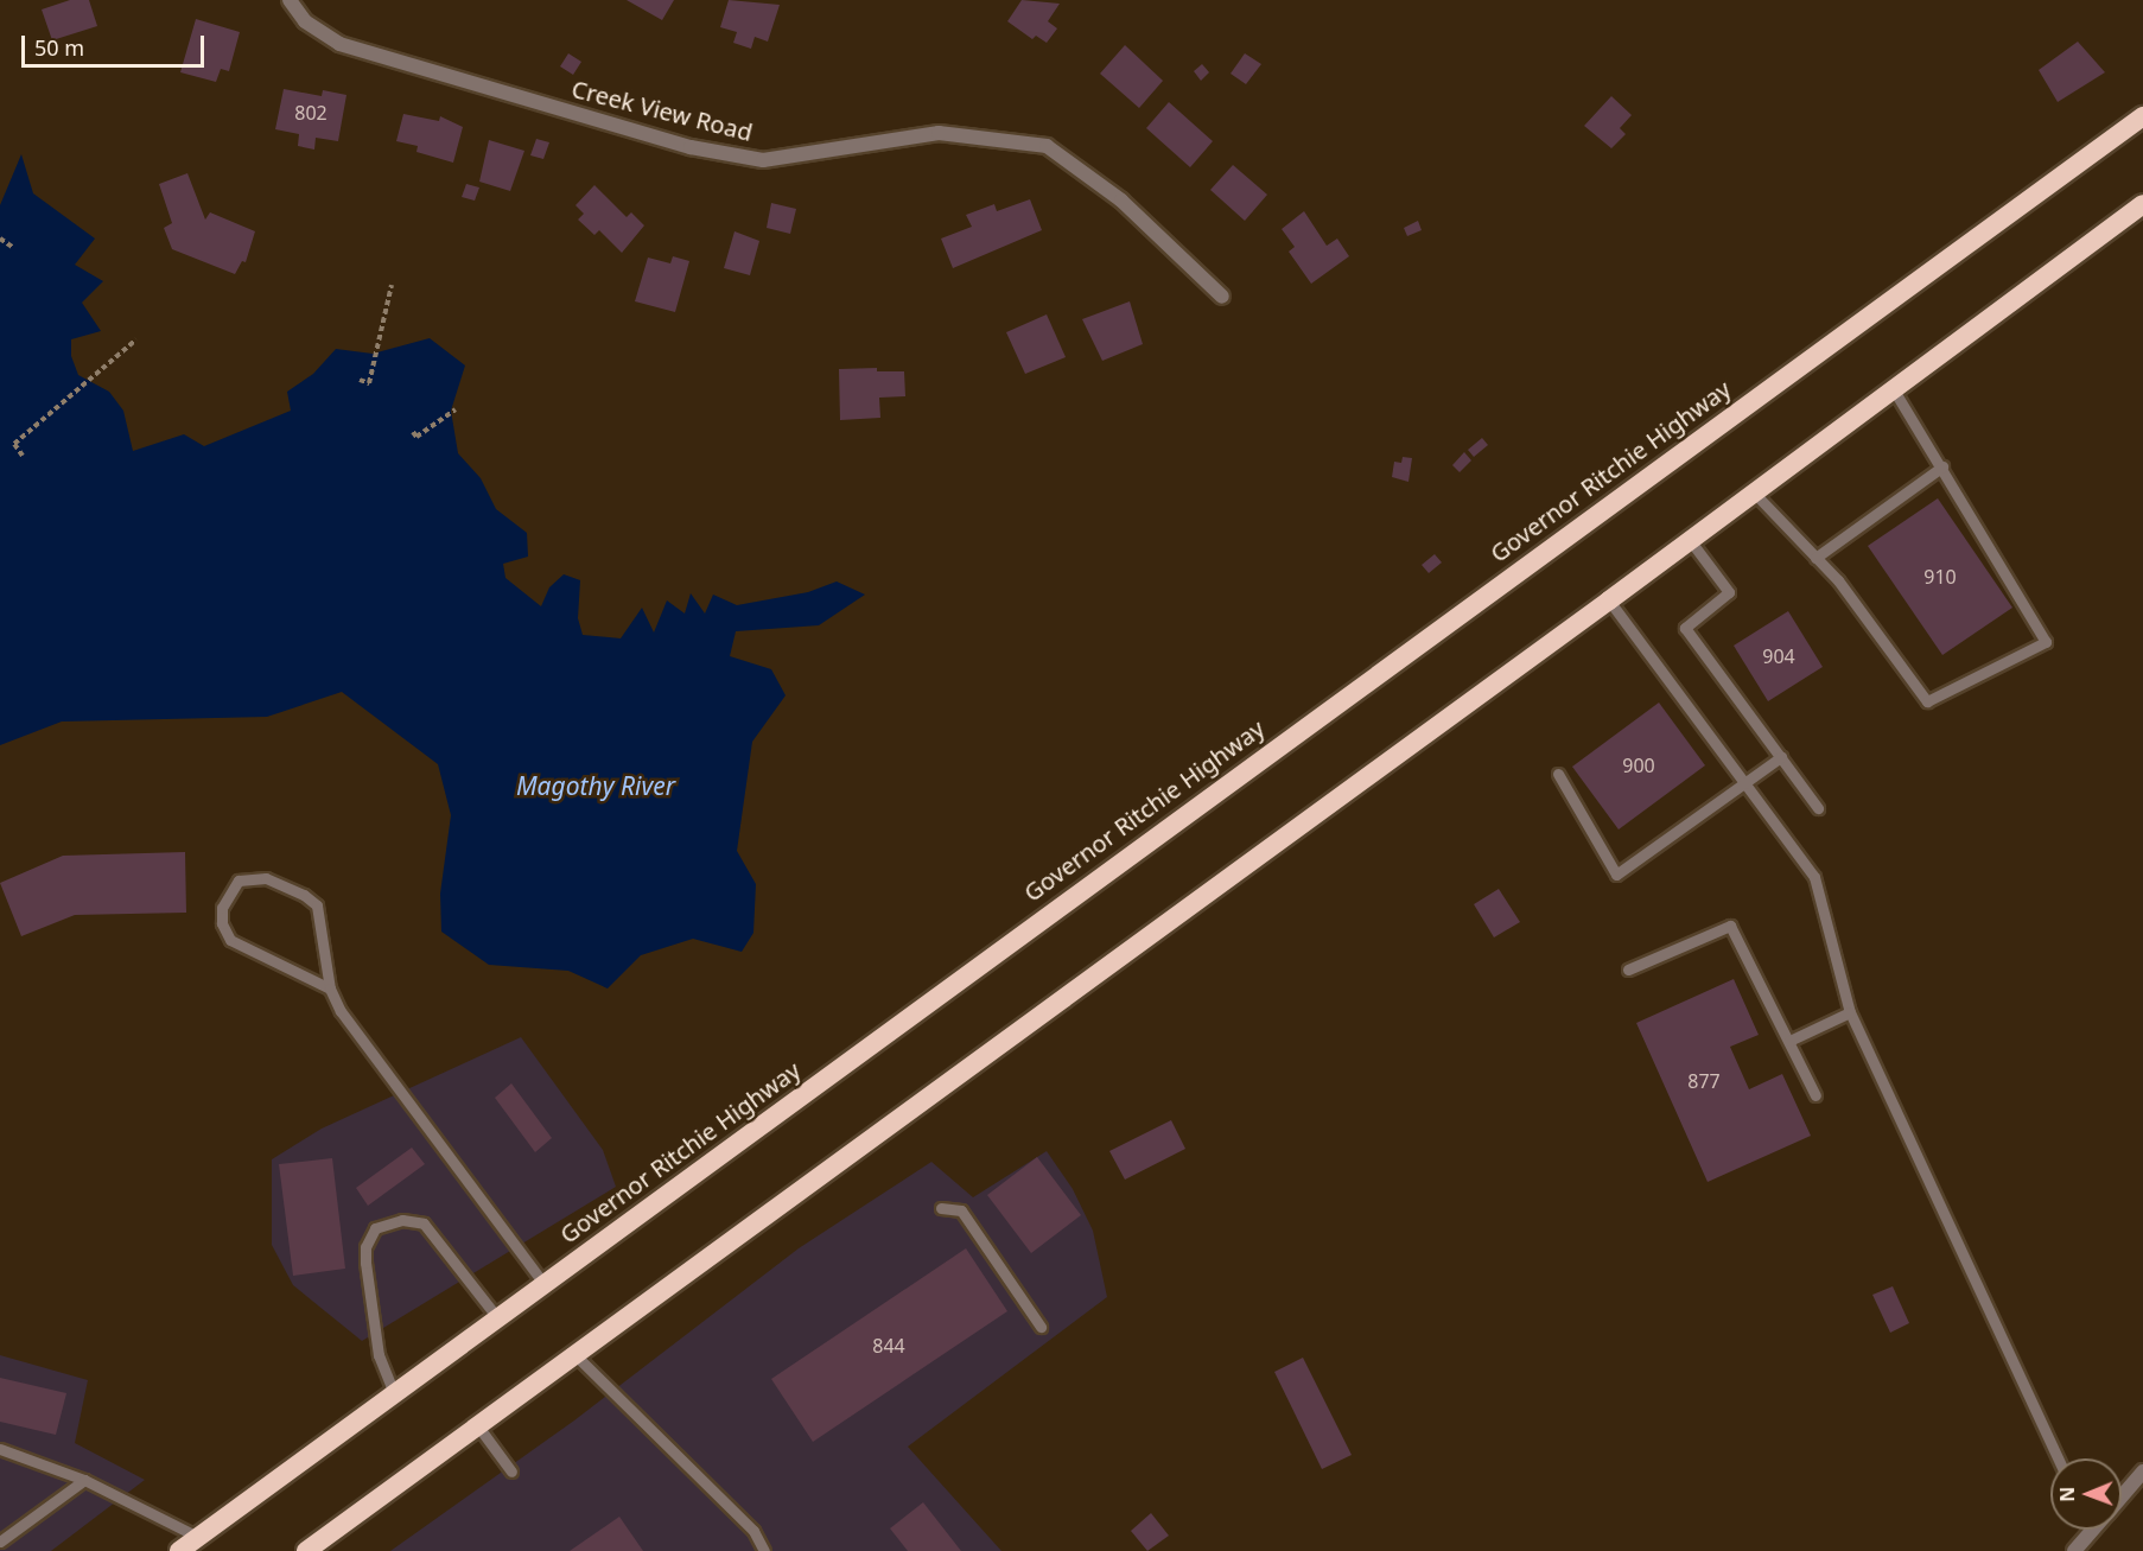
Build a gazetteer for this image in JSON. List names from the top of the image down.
{
  "streets": {
    "highway": ["Governor Ritchie Highway"],
    "street": ["Creek View Road"]
  },
  "water": ["Magothy River"],
  "house_numbers": [
    "802",
    "910",
    "904",
    "900",
    "877",
    "844"
  ],
  "scale_bar": "50 m",
  "north": "left"
}
